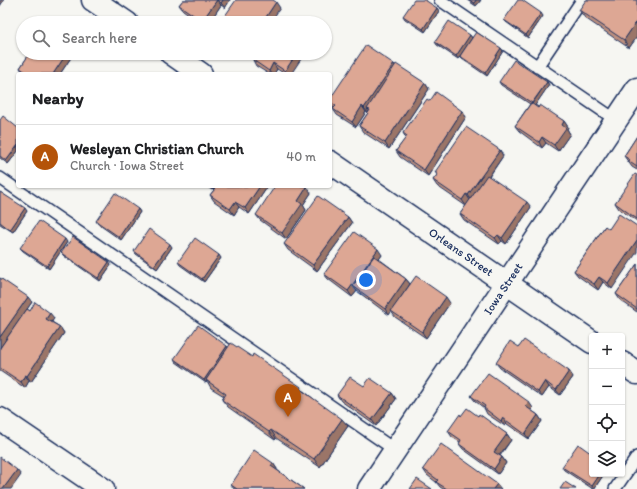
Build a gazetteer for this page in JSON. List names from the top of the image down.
{
  "streets": {
    "street": ["Orleans Street", "Iowa Street"]
  },
  "crossings": [
    ["Orleans Street", "Iowa Street"]
  ],
  "page": {
    "search": "Search here",
    "heading": "Nearby",
    "list": [
      {
        "mark": "A",
        "name": "Wesleyan Christian Church",
        "note": "Church · Iowa Street",
        "value": "40 m"
      }
    ],
    "map_buttons": ["+", "−"],
    "pins": "A"
  }
}
